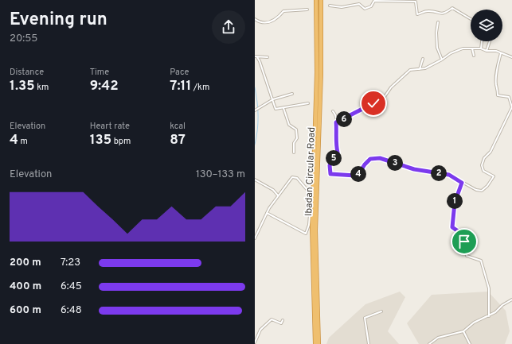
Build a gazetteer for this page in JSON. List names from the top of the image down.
{
  "streets": {
    "highway": ["Ibadan Circular Road"]
  },
  "page": {
    "heading": ["Evening run", "20:55"],
    "stats": [
      ["Distance", "1.35 km"],
      ["Time", "9:42"],
      ["Pace", "7:11 /km"],
      ["Elevation", "4 m"],
      ["Heart rate", "135 bpm"],
      ["kcal", "87"]
    ],
    "pins": [
      "6",
      "5",
      "3",
      "2",
      "4",
      "1"
    ],
    "chart": ["Elevation", "130–133 m"],
    "list": [
      {
        "name": "200 m",
        "note": "7:23"
      },
      {
        "name": "400 m",
        "note": "6:45"
      },
      {
        "name": "600 m",
        "note": "6:48"
      }
    ]
  }
}
